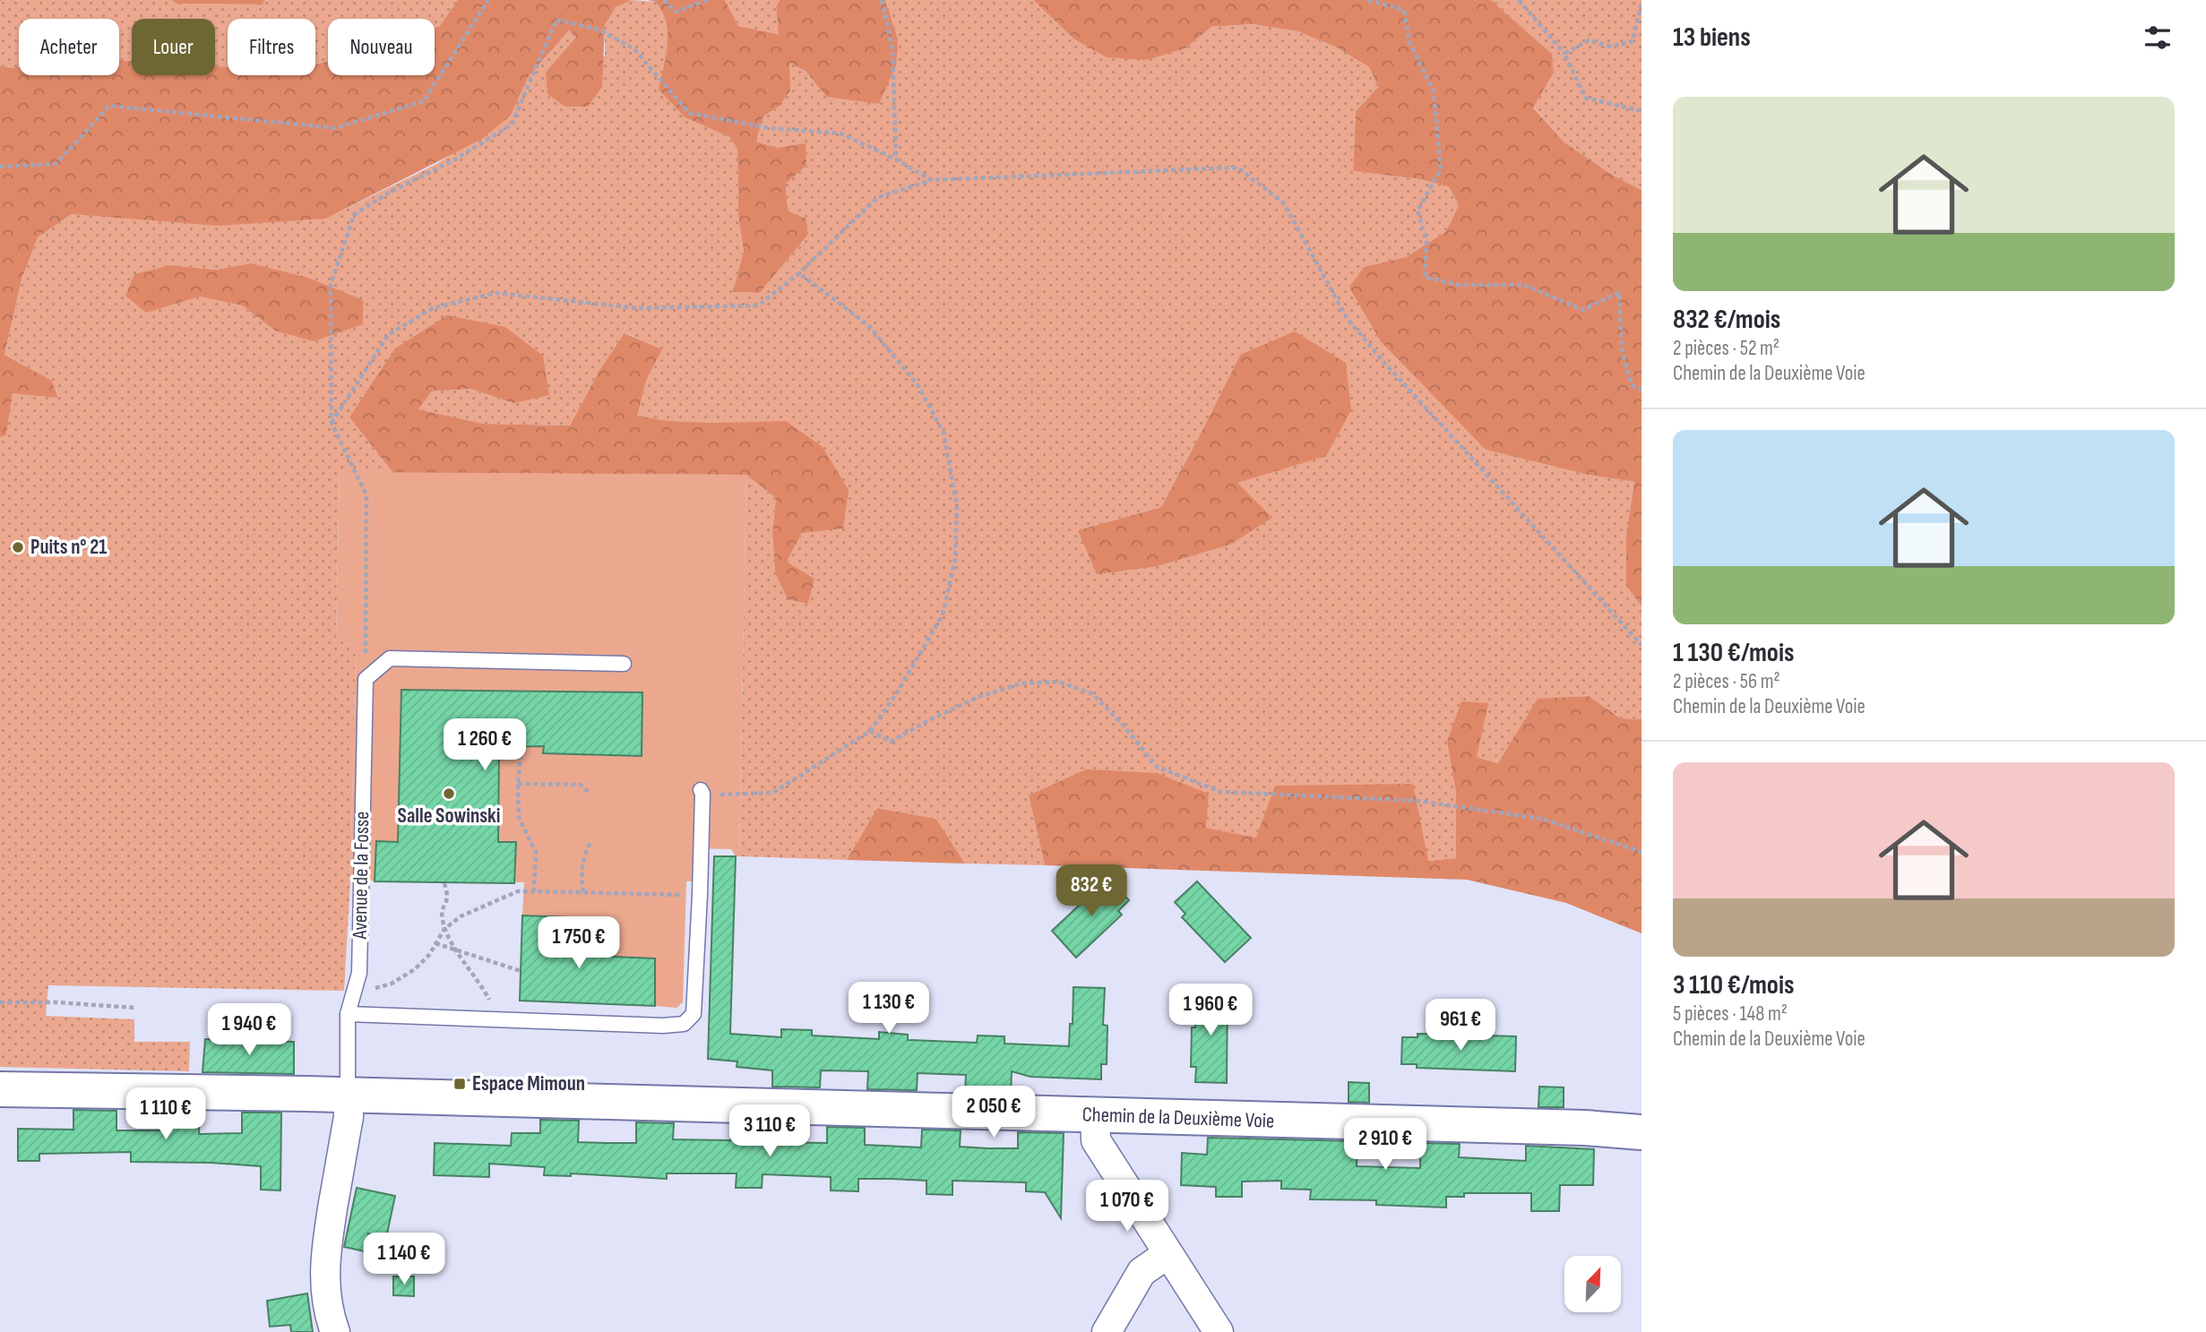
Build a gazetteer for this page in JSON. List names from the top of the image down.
{
  "streets": {
    "street": ["Avenue de la Fosse", "Chemin de la Deuxième Voie"]
  },
  "crossings": [
    ["Avenue de la Fosse", "Chemin de la Deuxième Voie"]
  ],
  "places": {
    "other": ["Puits n° 21", "Salle Sowinski"],
    "transit": ["Espace Mimoun"]
  },
  "north": "top right",
  "page": {
    "heading": "13 biens",
    "chip": [
      "Acheter",
      "Louer",
      "Filtres",
      "Nouveau"
    ],
    "list": [
      {
        "name": "832 €/mois",
        "note": "2 pièces · 52 m² · Chemin de la Deuxième Voie"
      },
      {
        "name": "1 130 €/mois",
        "note": "2 pièces · 56 m² · Chemin de la Deuxième Voie"
      },
      {
        "name": "3 110 €/mois",
        "note": "5 pièces · 148 m² · Chemin de la Deuxième Voie"
      }
    ],
    "price": [
      "1 260 €",
      "832 €",
      "1 750 €",
      "1 130 €",
      "1 960 €",
      "961 €",
      "1 940 €",
      "2 050 €",
      "1 110 €",
      "3 110 €",
      "2 910 €",
      "1 070 €",
      "1 140 €"
    ]
  }
}
